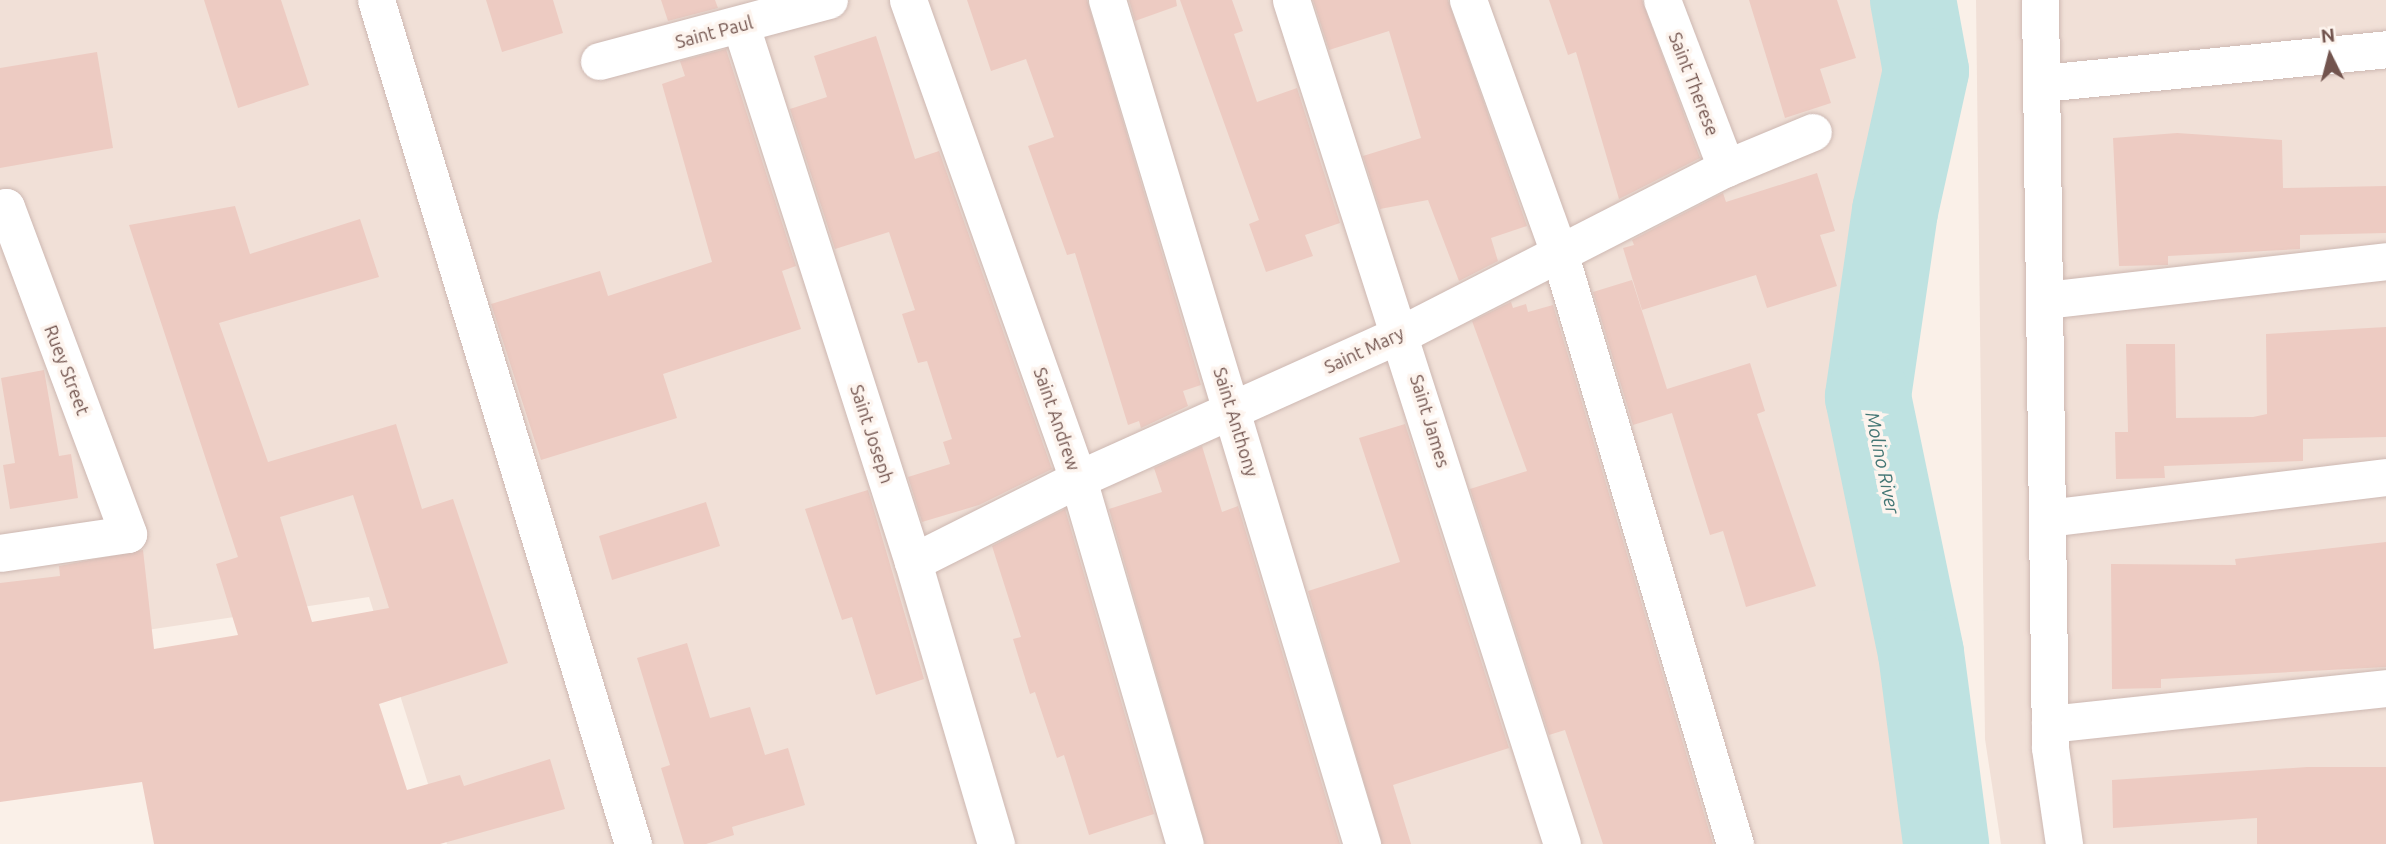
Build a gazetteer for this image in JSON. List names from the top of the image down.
{
  "streets": {
    "street": [
      "Saint Paul",
      "Saint Therese",
      "Saint Mary",
      "Ruey Street",
      "Saint Andrew",
      "Saint James",
      "Saint Anthony",
      "Saint Joseph"
    ]
  },
  "crossings": [
    ["Saint Paul", "Saint Joseph"],
    ["Saint Therese", "Saint Mary"],
    ["Saint Mary", "Saint Andrew"],
    ["Saint Mary", "Saint James"],
    ["Saint Mary", "Saint Anthony"],
    ["Saint Mary", "Saint Joseph"]
  ],
  "water": ["Molino River"],
  "north": "top"
}
